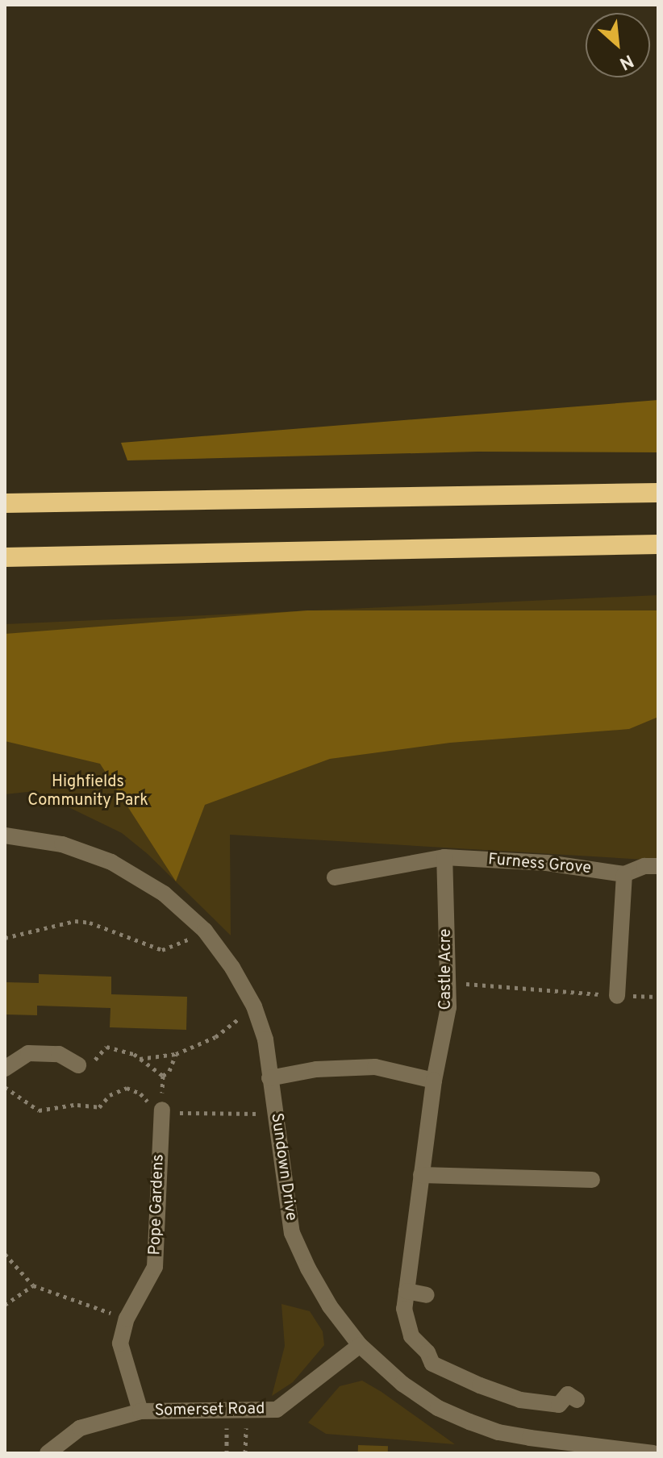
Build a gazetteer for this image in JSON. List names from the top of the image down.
{
  "streets": {
    "street": [
      "Furness Grove",
      "Castle Acre",
      "Sundown Drive",
      "Pope Gardens",
      "Somerset Road"
    ]
  },
  "crossings": [
    ["Furness Grove", "Castle Acre"],
    ["Sundown Drive", "Somerset Road"],
    ["Pope Gardens", "Somerset Road"]
  ],
  "parks": ["Highfields Community Park"],
  "north": "bottom right"
}
